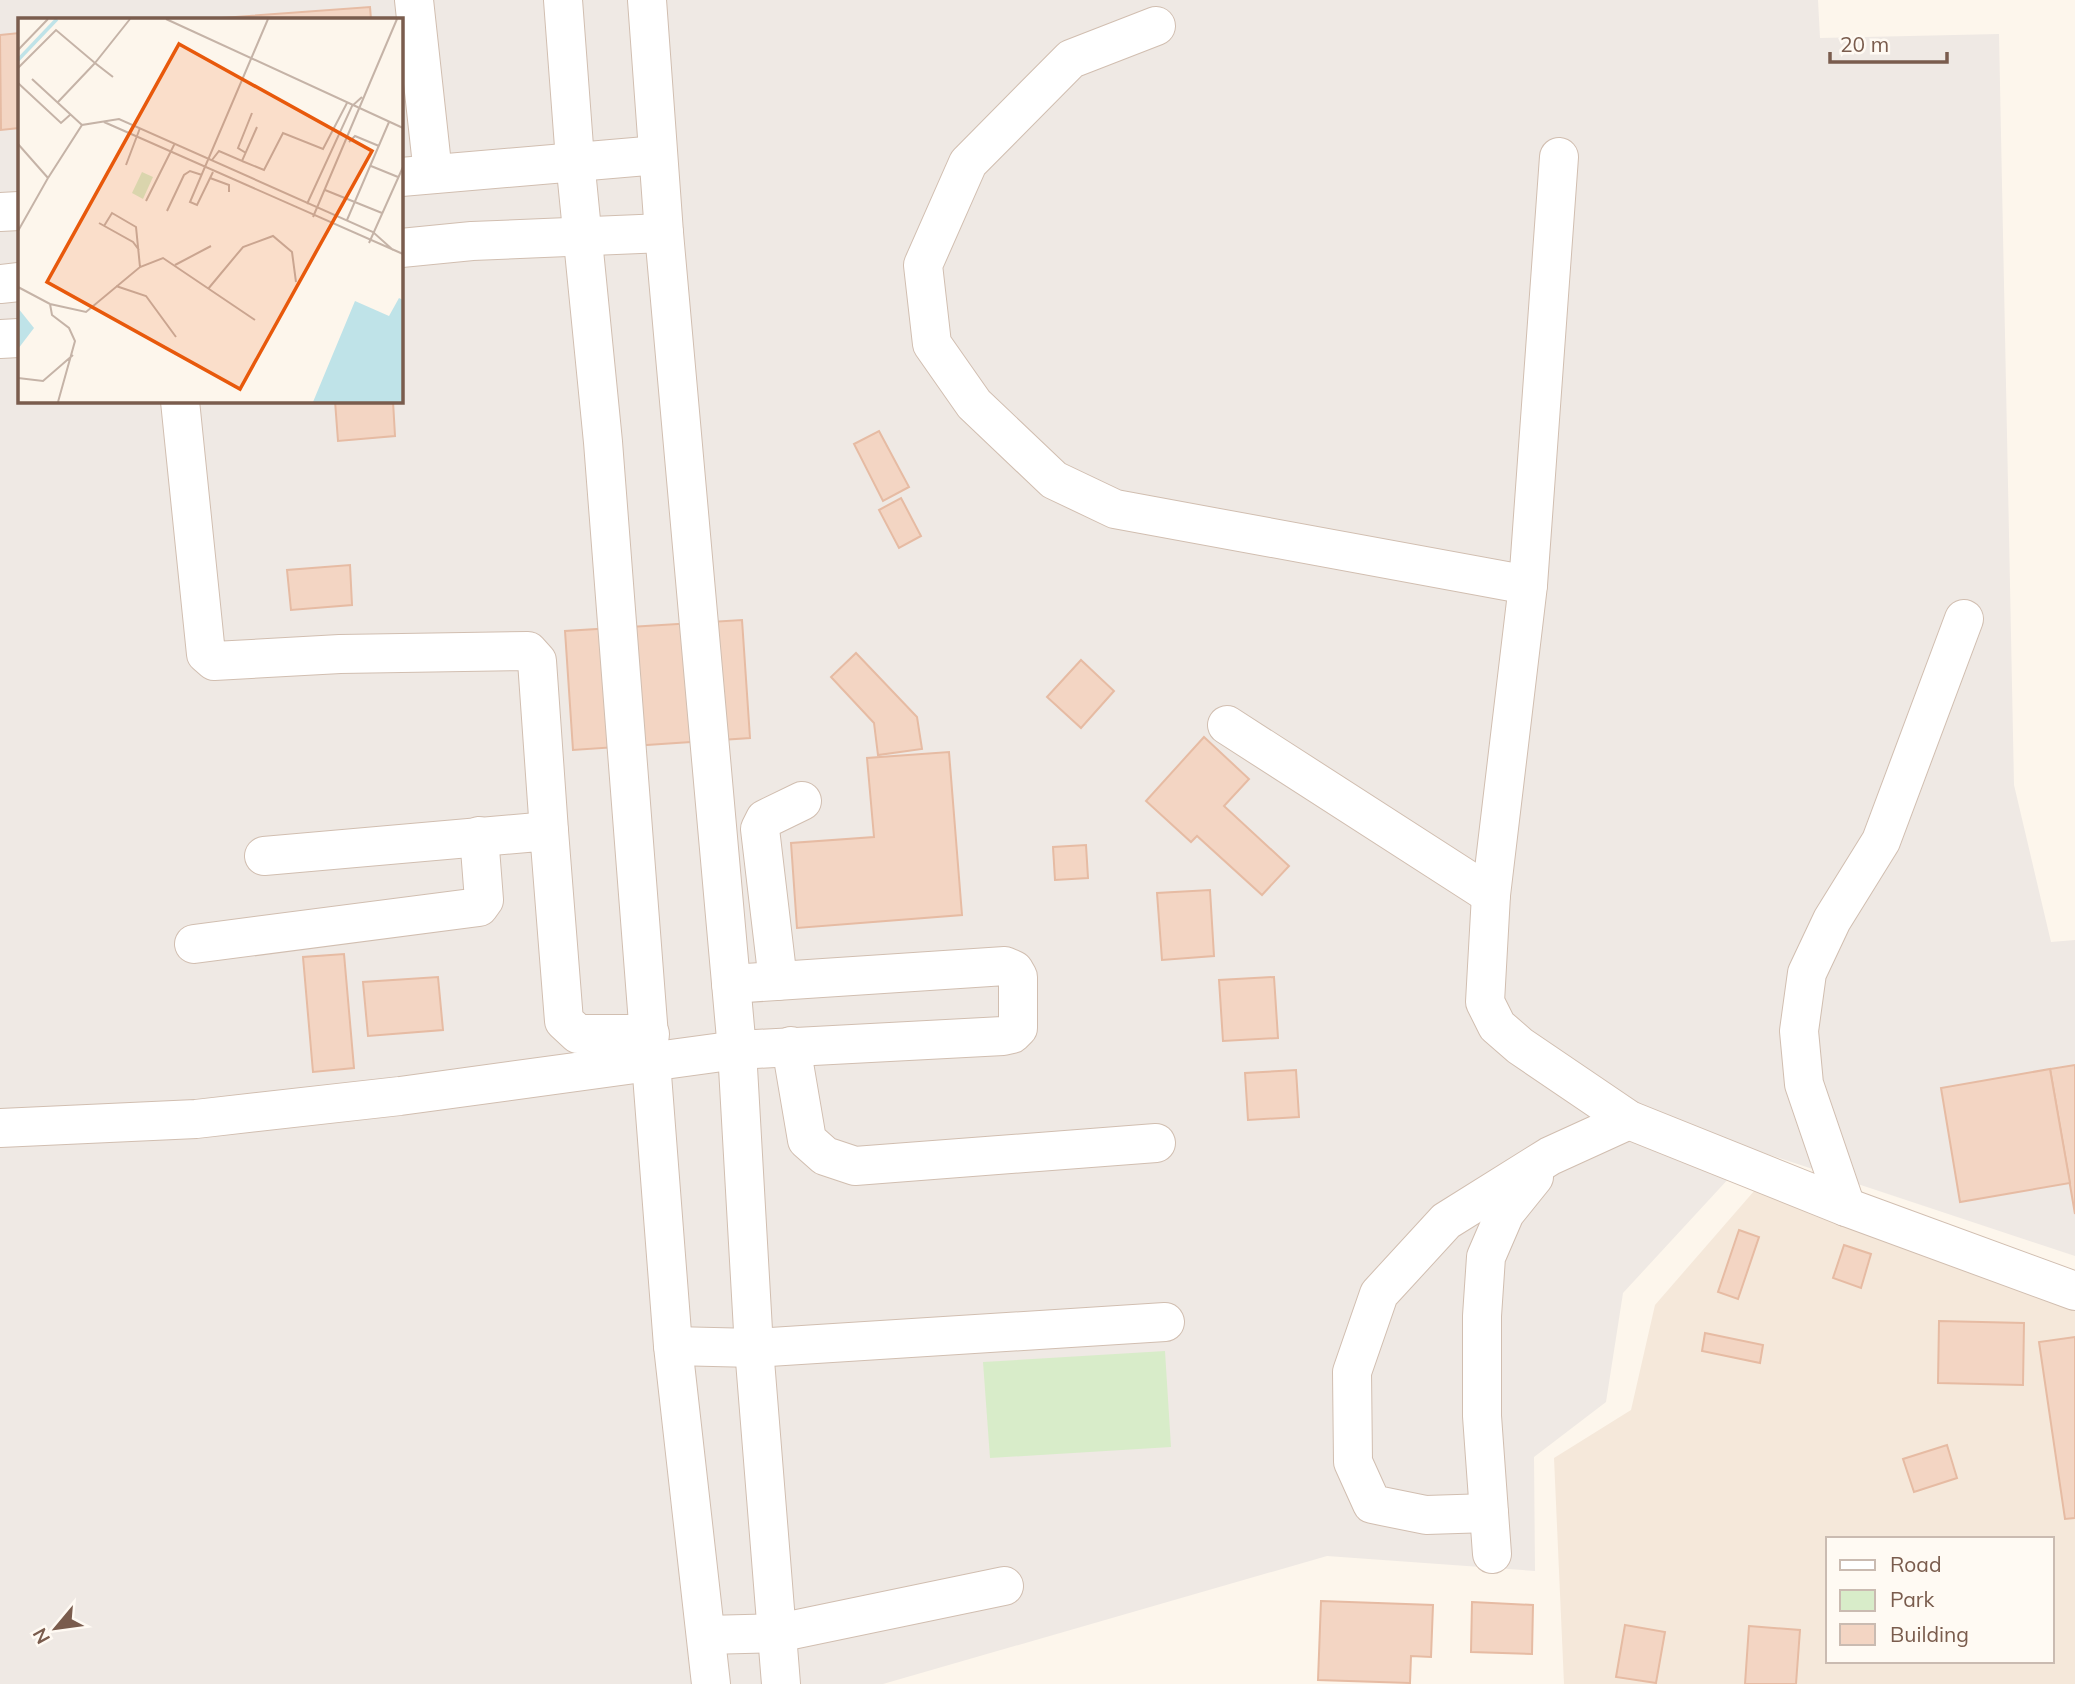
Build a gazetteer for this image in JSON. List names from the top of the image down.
{
  "legend": ["Road", "Park", "Building"],
  "scale_bar": "20 m",
  "north": "bottom left"
}
